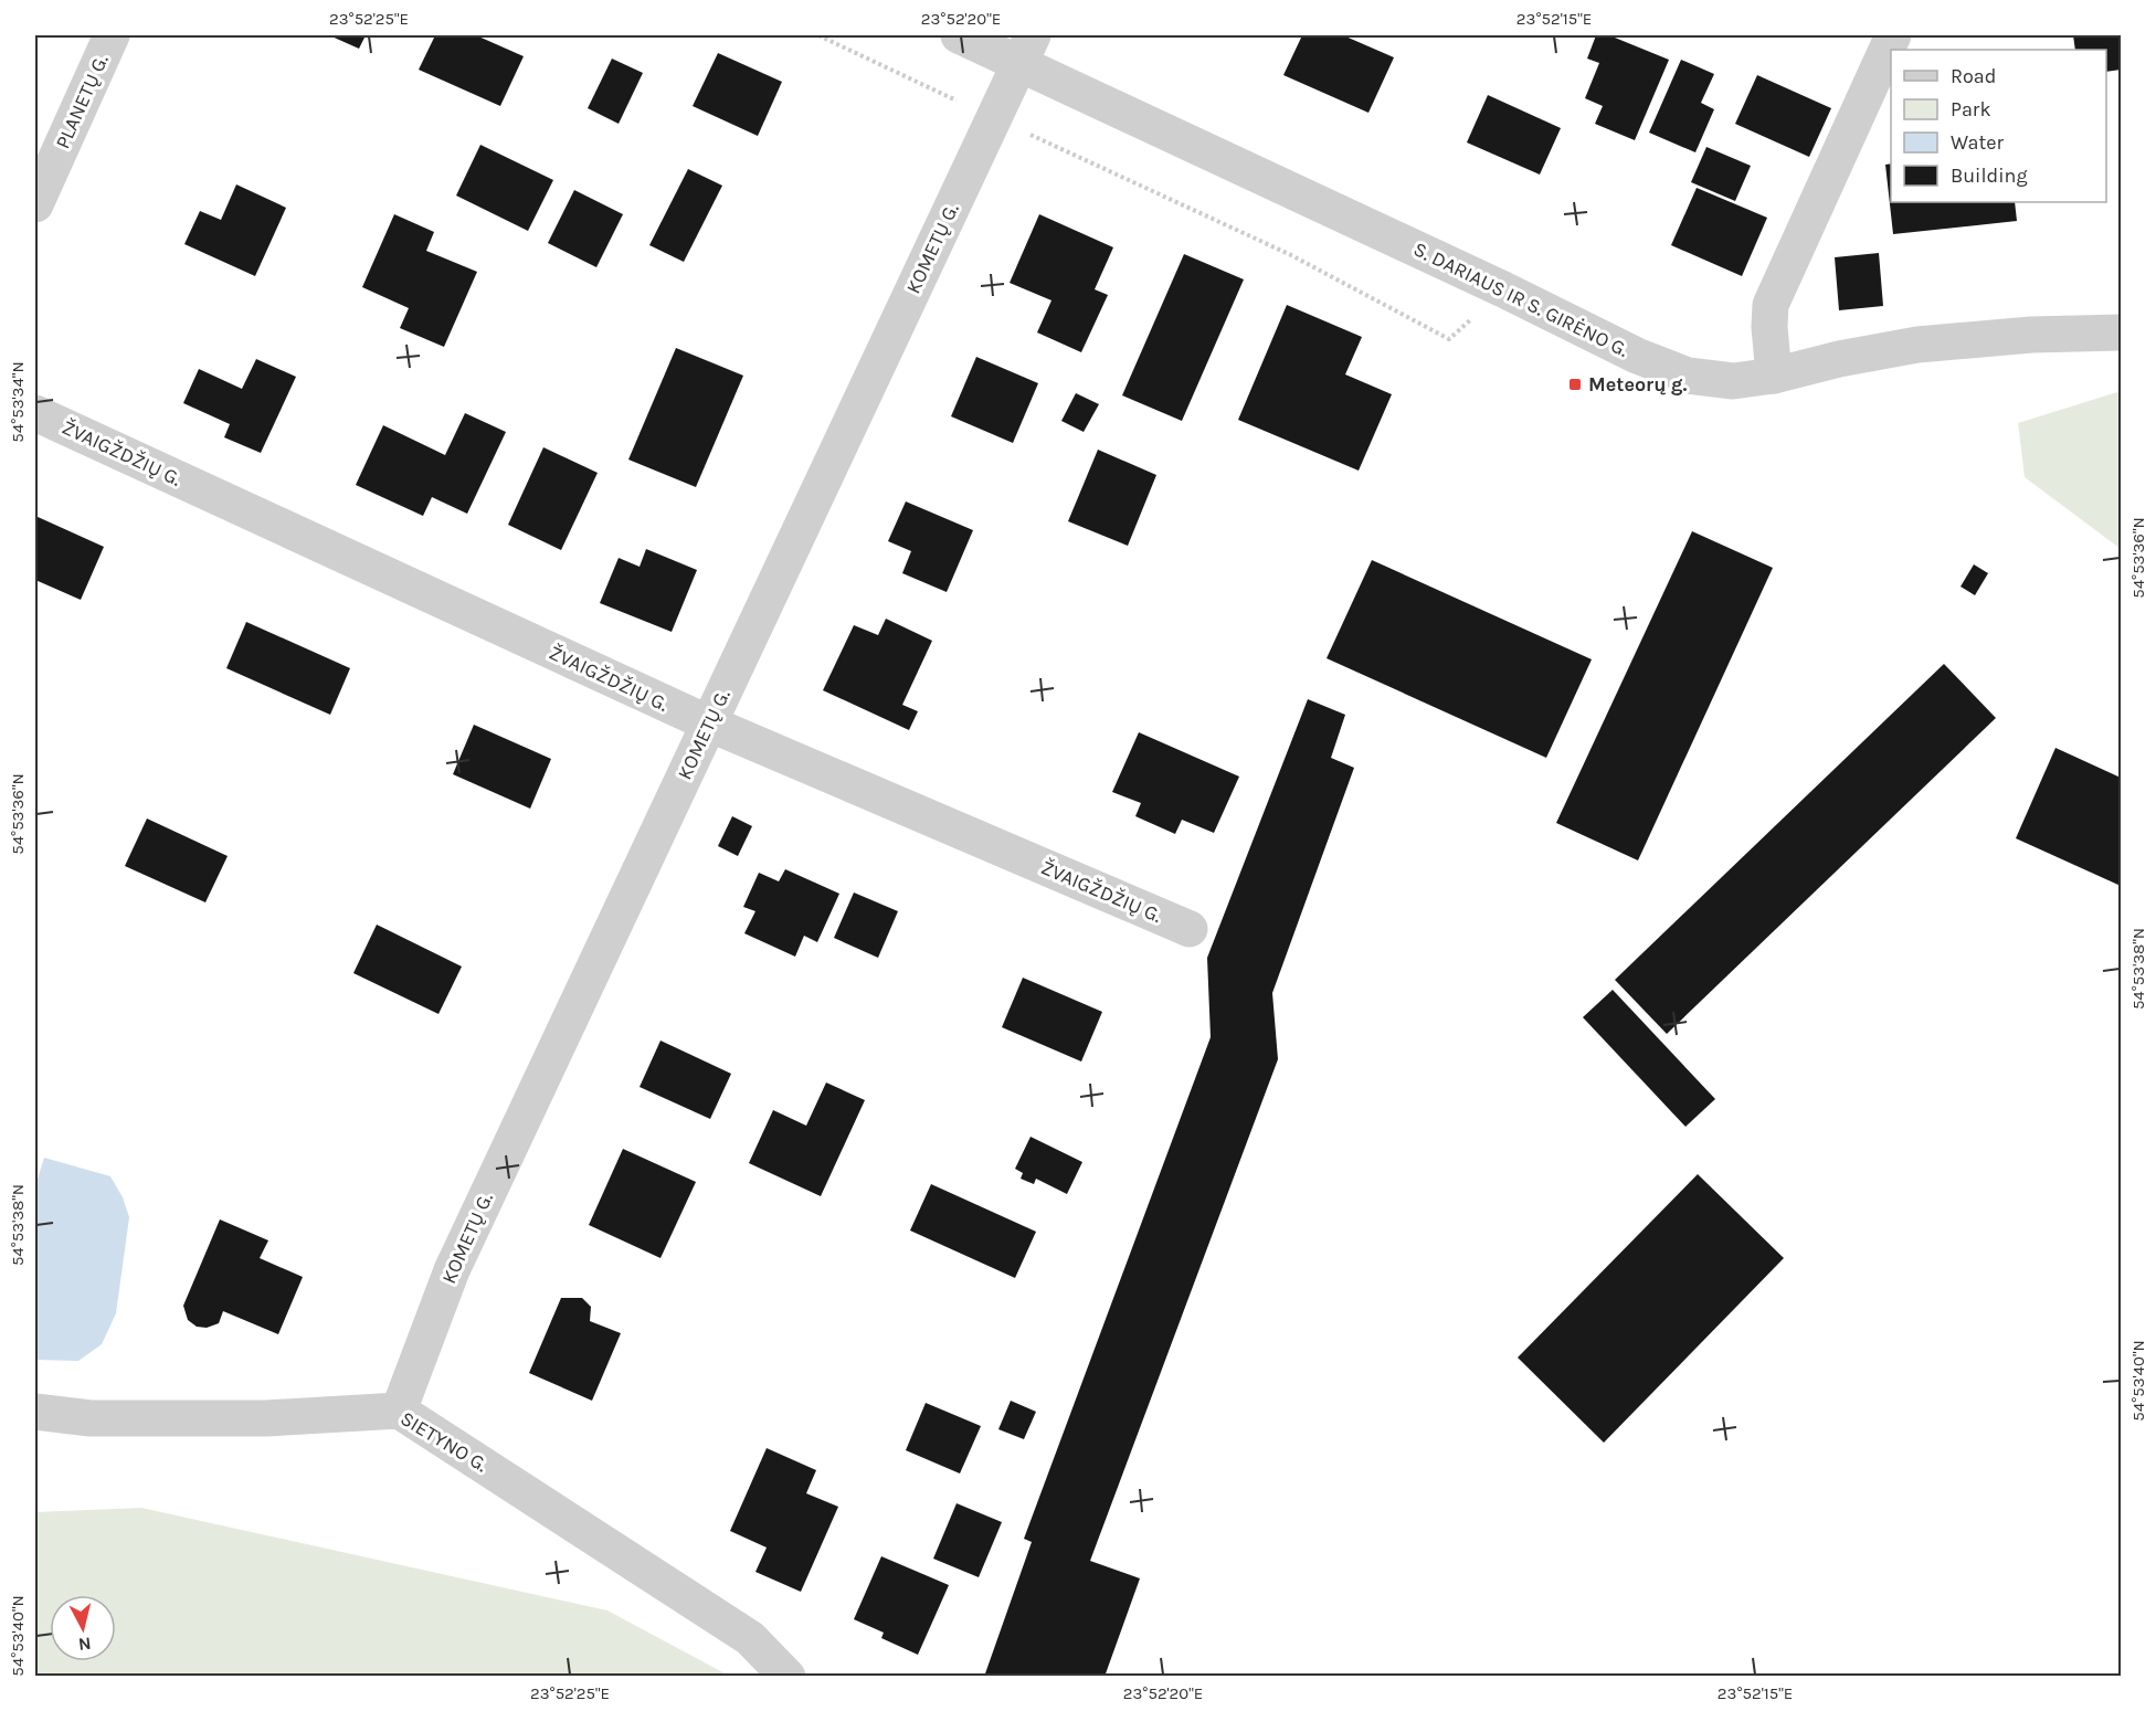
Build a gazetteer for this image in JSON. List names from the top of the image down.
{
  "streets": {
    "street": [
      "PLANETŲ G.",
      "KOMETŲ G.",
      "S. DARIAUS IR S. GIRĖNO G.",
      "ŽVAIGŽDŽIŲ G.",
      "SIETYNO G."
    ]
  },
  "crossings": [
    ["KOMETŲ G.", "S. DARIAUS IR S. GIRĖNO G."],
    ["KOMETŲ G.", "ŽVAIGŽDŽIŲ G."],
    ["KOMETŲ G.", "SIETYNO G."]
  ],
  "places": {
    "transit": ["Meteorų g."]
  },
  "legend": [
    "Road",
    "Park",
    "Water",
    "Building"
  ],
  "north": "bottom",
  "coordinates": [
    "23°52'25\"E",
    "23°52'20\"E",
    "23°52'15\"E",
    "54°53'34\"N",
    "54°53'36\"N",
    "54°53'38\"N",
    "54°53'40\"N"
  ]
}
